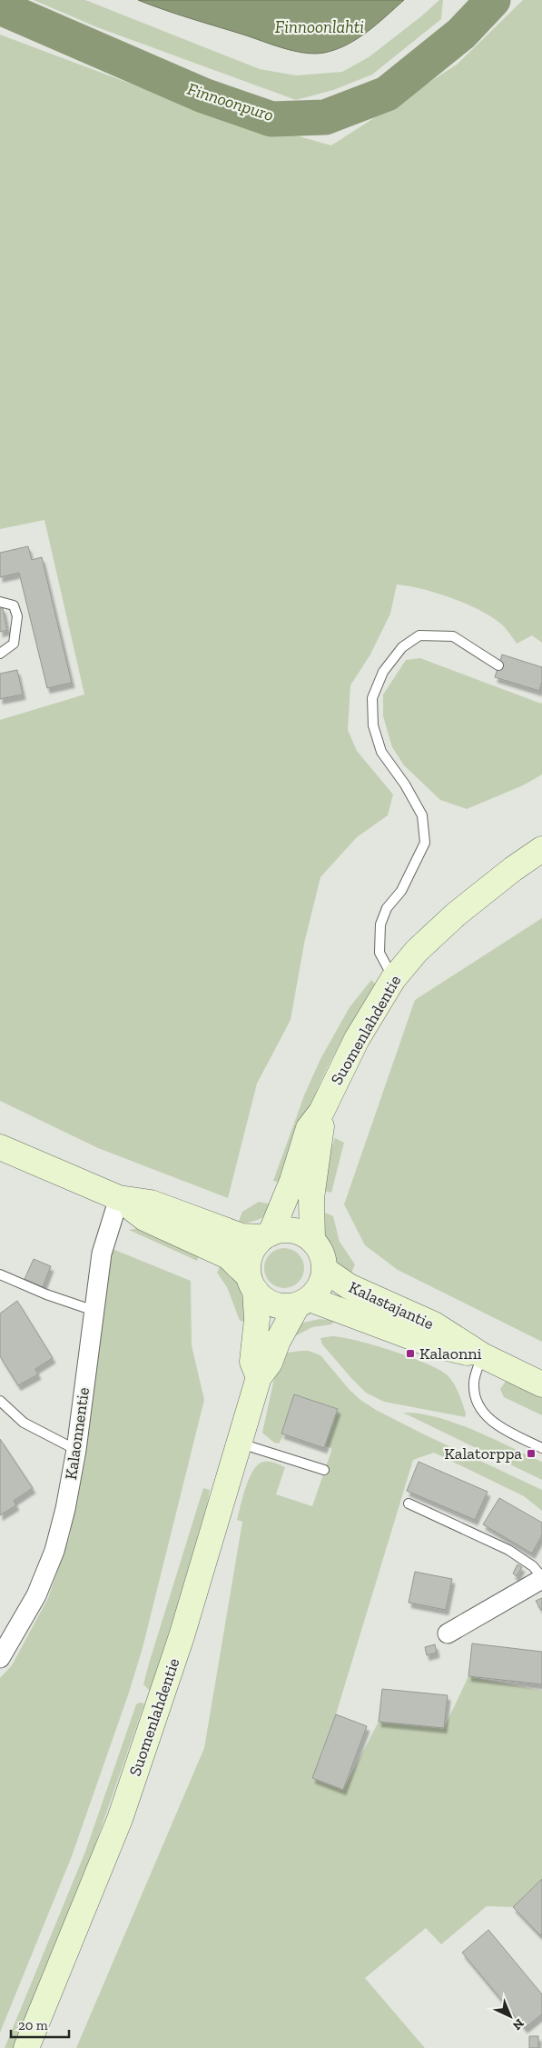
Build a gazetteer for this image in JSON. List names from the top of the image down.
{
  "streets": {
    "main road": ["Suomenlahdentie", "Kalastajantie"],
    "street": ["Kalaonnentie"]
  },
  "crossings": [
    ["Suomenlahdentie", "Kalastajantie"]
  ],
  "water": ["Finnoonlahti", "Finnoonpuro"],
  "places": {
    "transit": ["Kalaonni", "Kalatorppa"]
  },
  "scale_bar": "20 m",
  "north": "bottom right"
}
